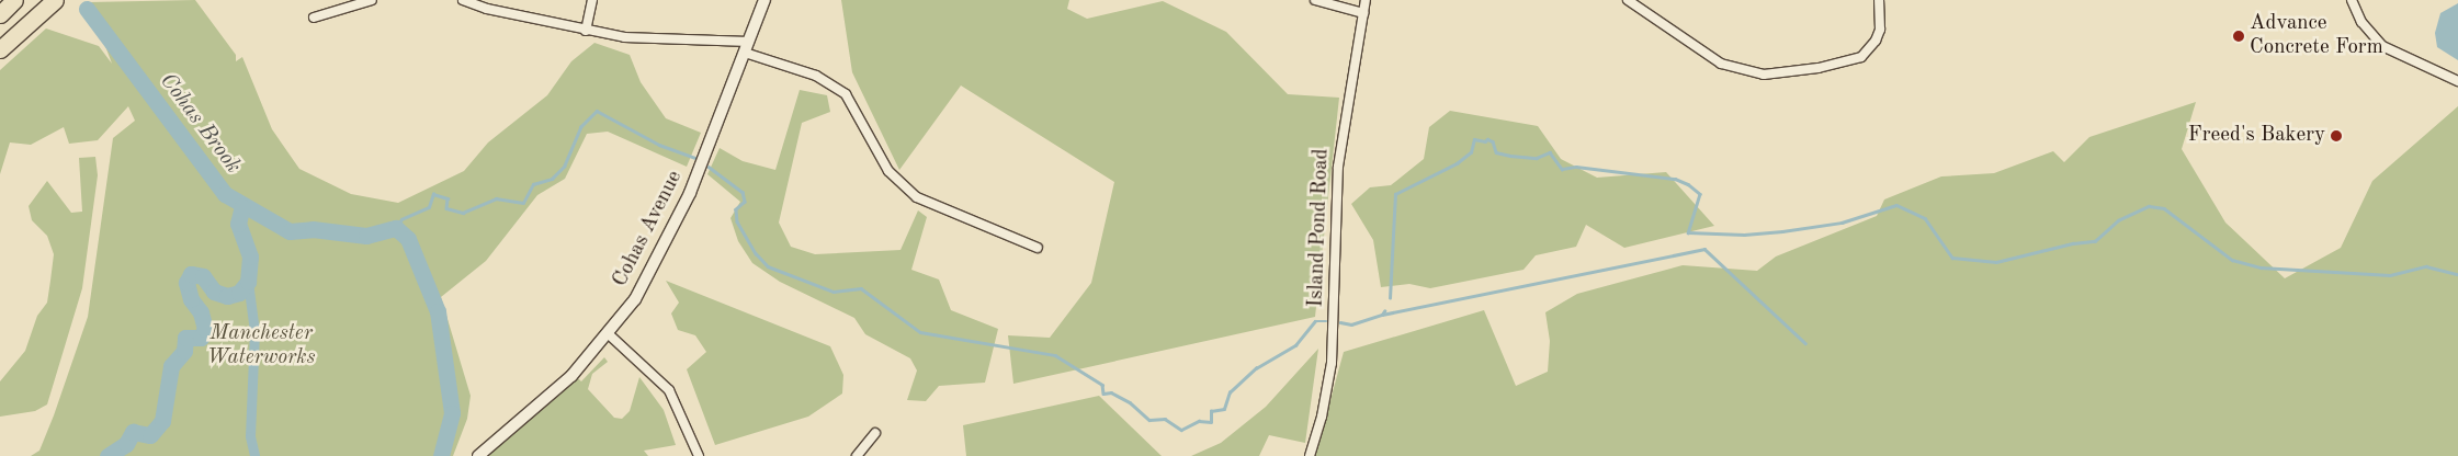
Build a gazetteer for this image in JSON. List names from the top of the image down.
{
  "streets": {
    "street": ["Island Pond Road", "Cohas Avenue"]
  },
  "water": ["Cohas Brook"],
  "parks": ["Manchester Waterworks"],
  "places": ["Advance Concrete Form", "Freed's Bakery"]
}
